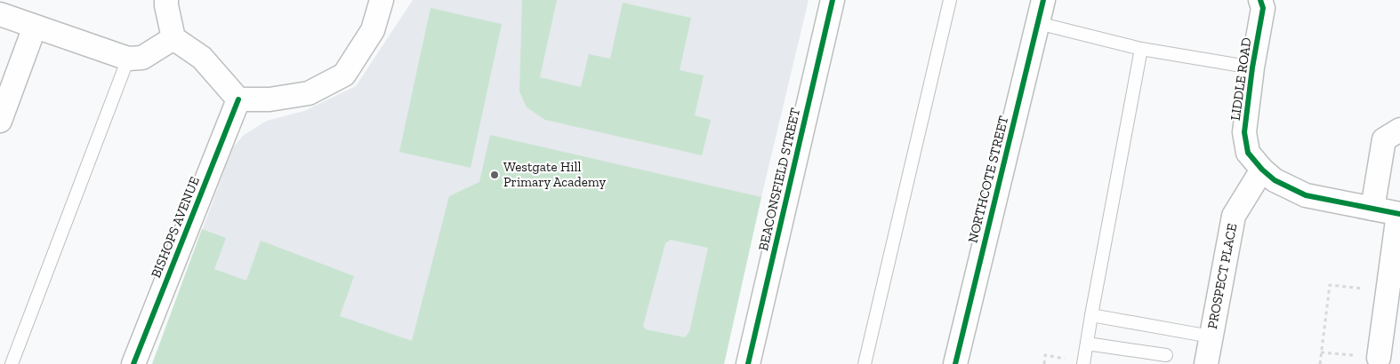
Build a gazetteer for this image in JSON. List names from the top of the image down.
{
  "streets": {
    "street": [
      "LIDDLE ROAD",
      "BEACONSFIELD STREET",
      "NORTHCOTE STREET",
      "BISHOPS AVENUE",
      "PROSPECT PLACE"
    ]
  },
  "crossings": [
    ["LIDDLE ROAD", "PROSPECT PLACE"]
  ],
  "places": ["Westgate Hill Primary Academy"]
}
